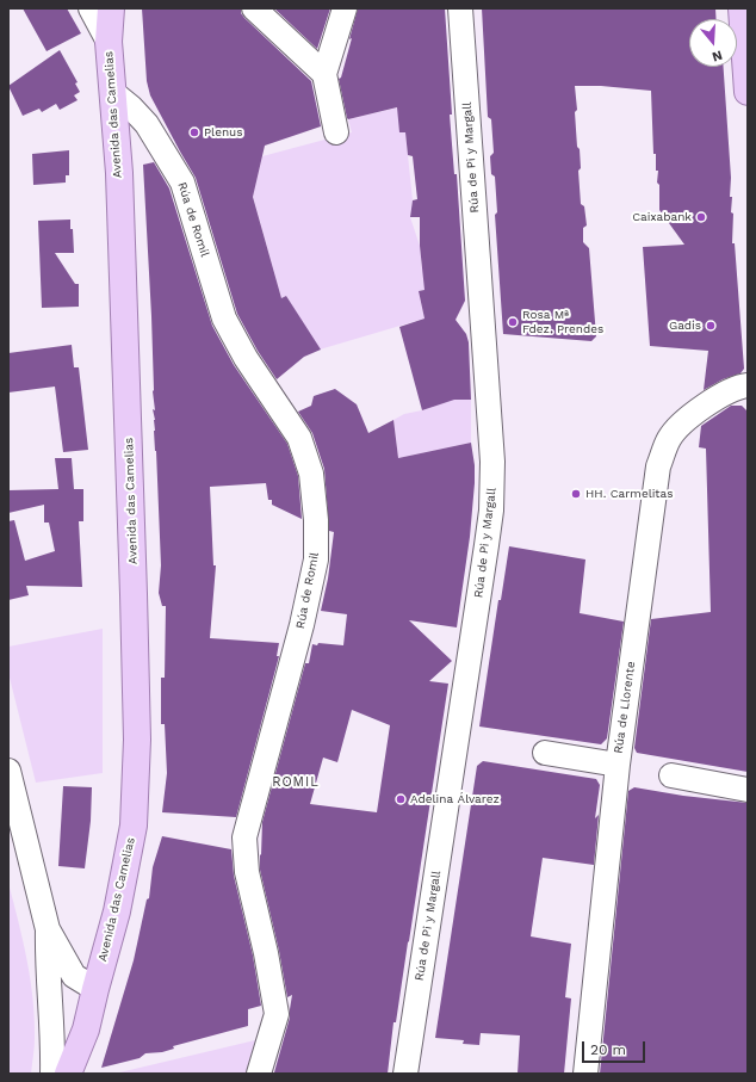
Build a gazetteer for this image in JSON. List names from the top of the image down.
{
  "streets": {
    "main road": ["Avenida das Camelias"],
    "street": ["Rúa de Pi y Margall", "Rúa de Romil", "Rúa de Llorente"]
  },
  "crossings": [
    ["Avenida das Camelias", "Rúa de Romil"]
  ],
  "districts": ["ROMIL"],
  "places": [
    "Plenus",
    "Caixabank",
    "Rosa Mª Fdez. Prendes",
    "Gadis",
    "HH. Carmelitas",
    "Adelina Álvarez"
  ],
  "scale_bar": "20 m",
  "north": "bottom"
}
